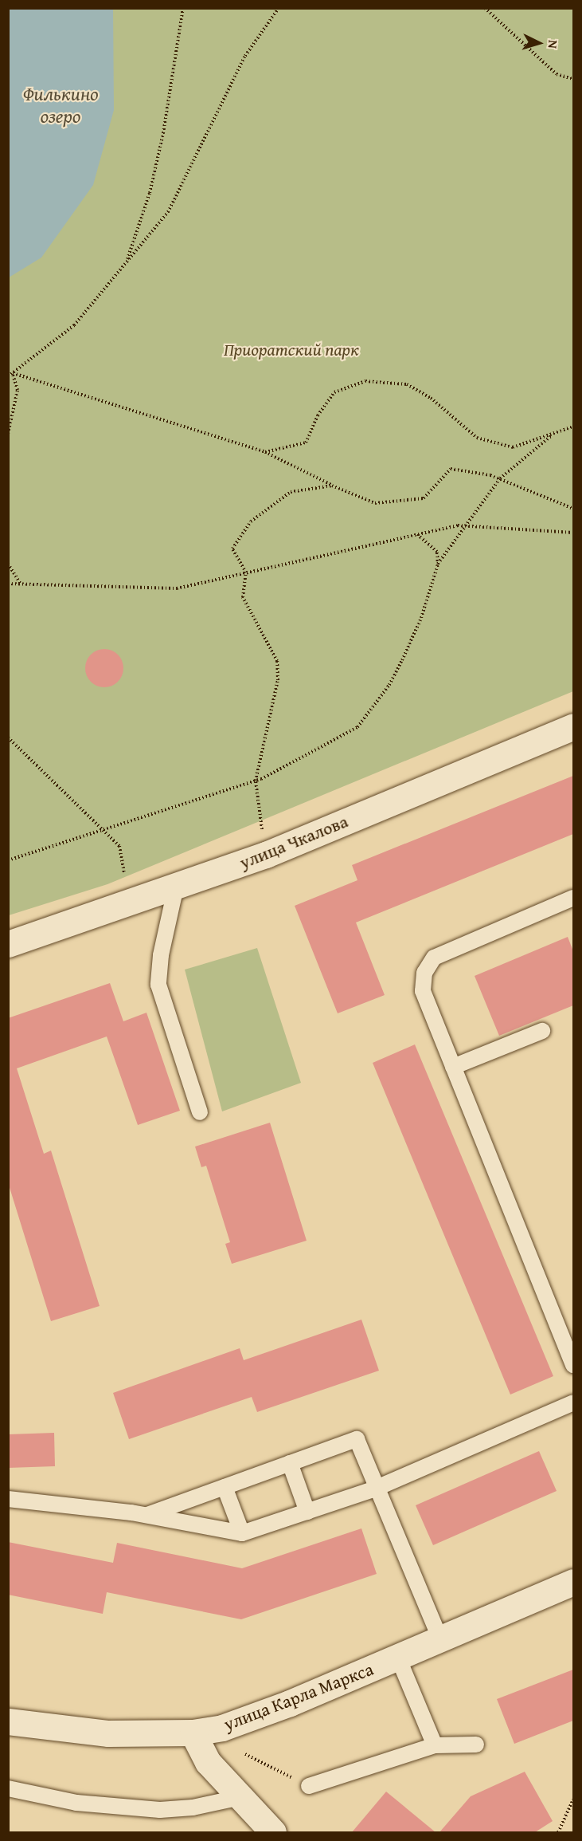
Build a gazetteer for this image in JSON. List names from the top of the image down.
{
  "streets": {
    "street": ["улица Чкалова", "улица Карла Маркса"]
  },
  "water": ["Филькино озеро"],
  "parks": ["Приоратский парк"],
  "north": "right"
}
